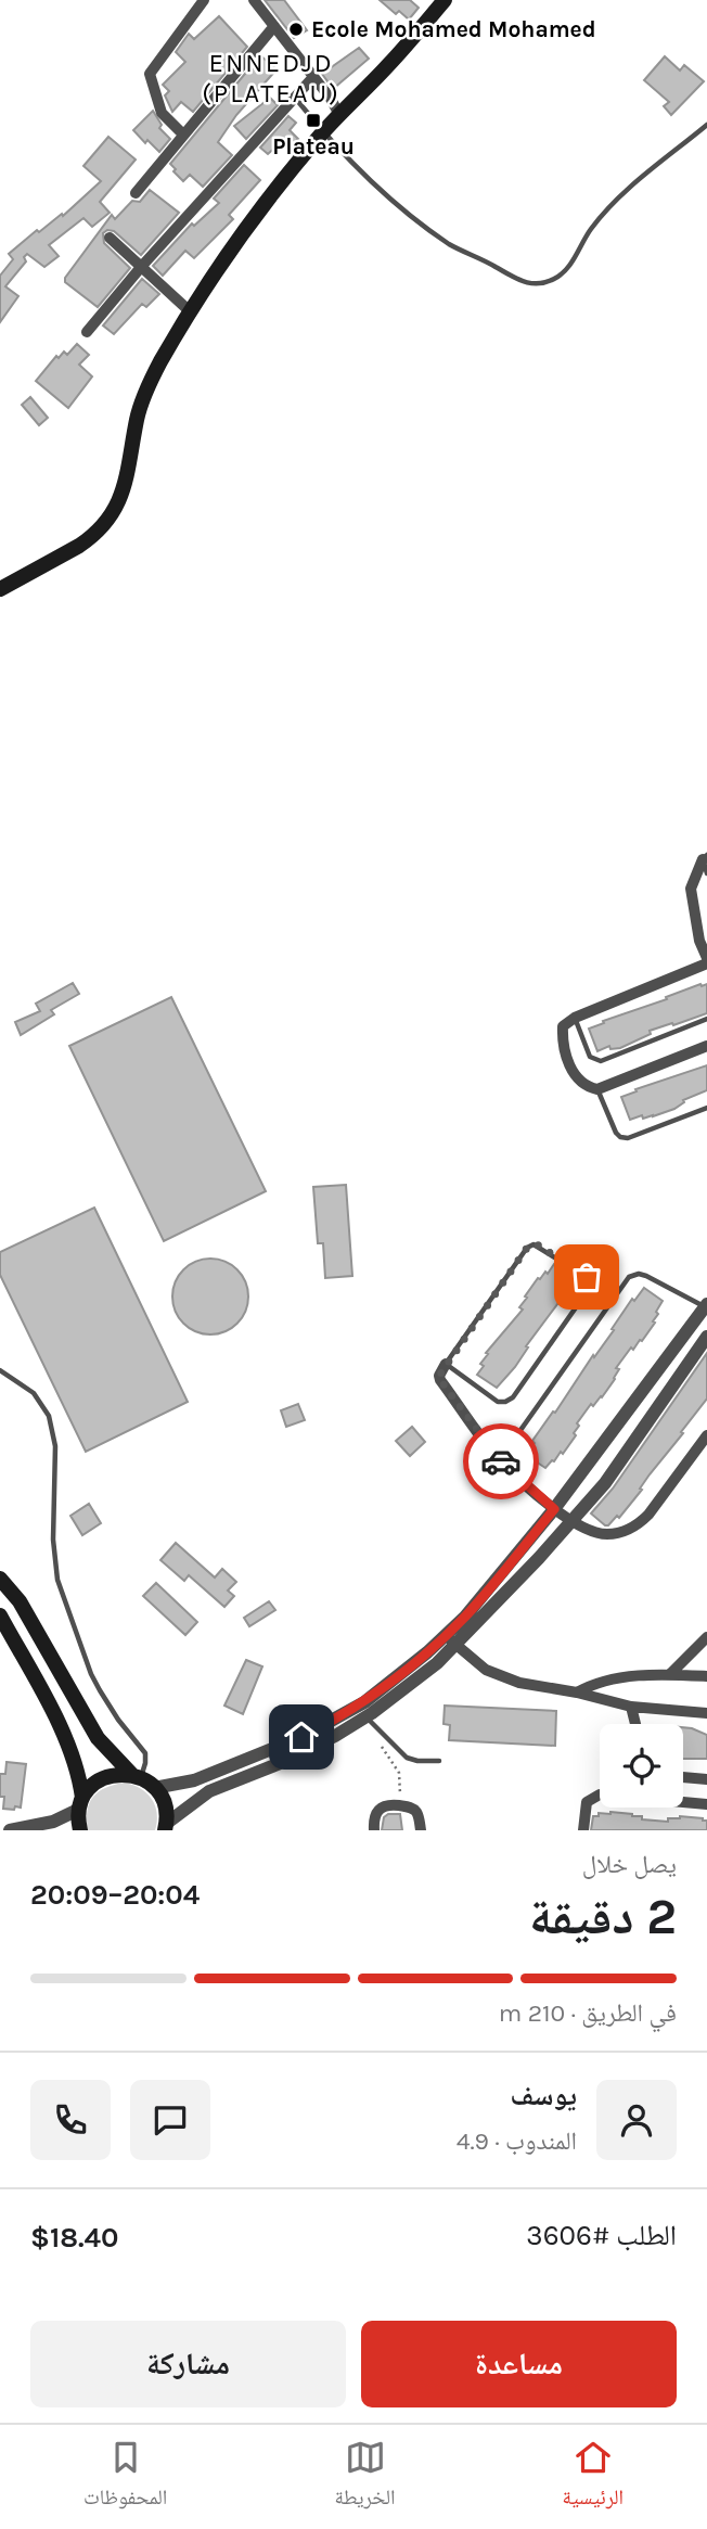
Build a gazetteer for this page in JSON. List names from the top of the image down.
{
  "districts": ["ENNEDJD (PLATEAU)"],
  "places": {
    "other": ["Ecole Mohamed Mohamed"],
    "transit": ["Plateau"]
  },
  "page": {
    "heading": ["2 دقيقة", "يصل خلال", "20:04–20:09"],
    "panel": [
      "يوسف",
      "المندوب · 4.9",
      "الطلب #3606",
      "$18.40"
    ],
    "bar": "في الطريق · 210 m",
    "buttons": ["مساعدة", "مشاركة"],
    "tabs": ["الرئيسية", "الخريطة", "المحفوظات"]
  }
}
